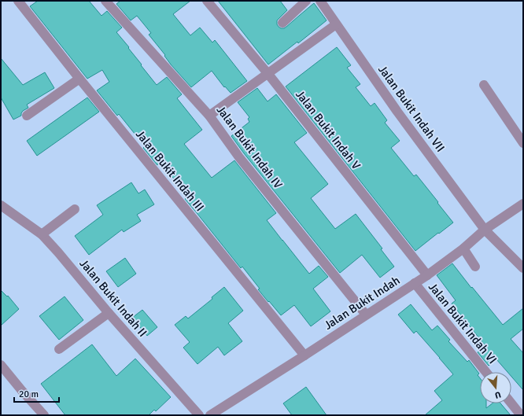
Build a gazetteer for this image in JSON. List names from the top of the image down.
{
  "streets": {
    "street": [
      "Jalan Bukit Indah VII",
      "Jalan Bukit Indah V",
      "Jalan Bukit Indah IV",
      "Jalan Bukit Indah III",
      "Jalan Bukit Indah II",
      "Jalan Bukit Indah",
      "Jalan Bukit Indah VI"
    ]
  },
  "crossings": [
    ["Jalan Bukit Indah VII", "Jalan Bukit Indah"],
    ["Jalan Bukit Indah V", "Jalan Bukit Indah"],
    ["Jalan Bukit Indah IV", "Jalan Bukit Indah"],
    ["Jalan Bukit Indah III", "Jalan Bukit Indah"],
    ["Jalan Bukit Indah", "Jalan Bukit Indah VI"]
  ],
  "scale_bar": "20 m",
  "north": "bottom"
}
